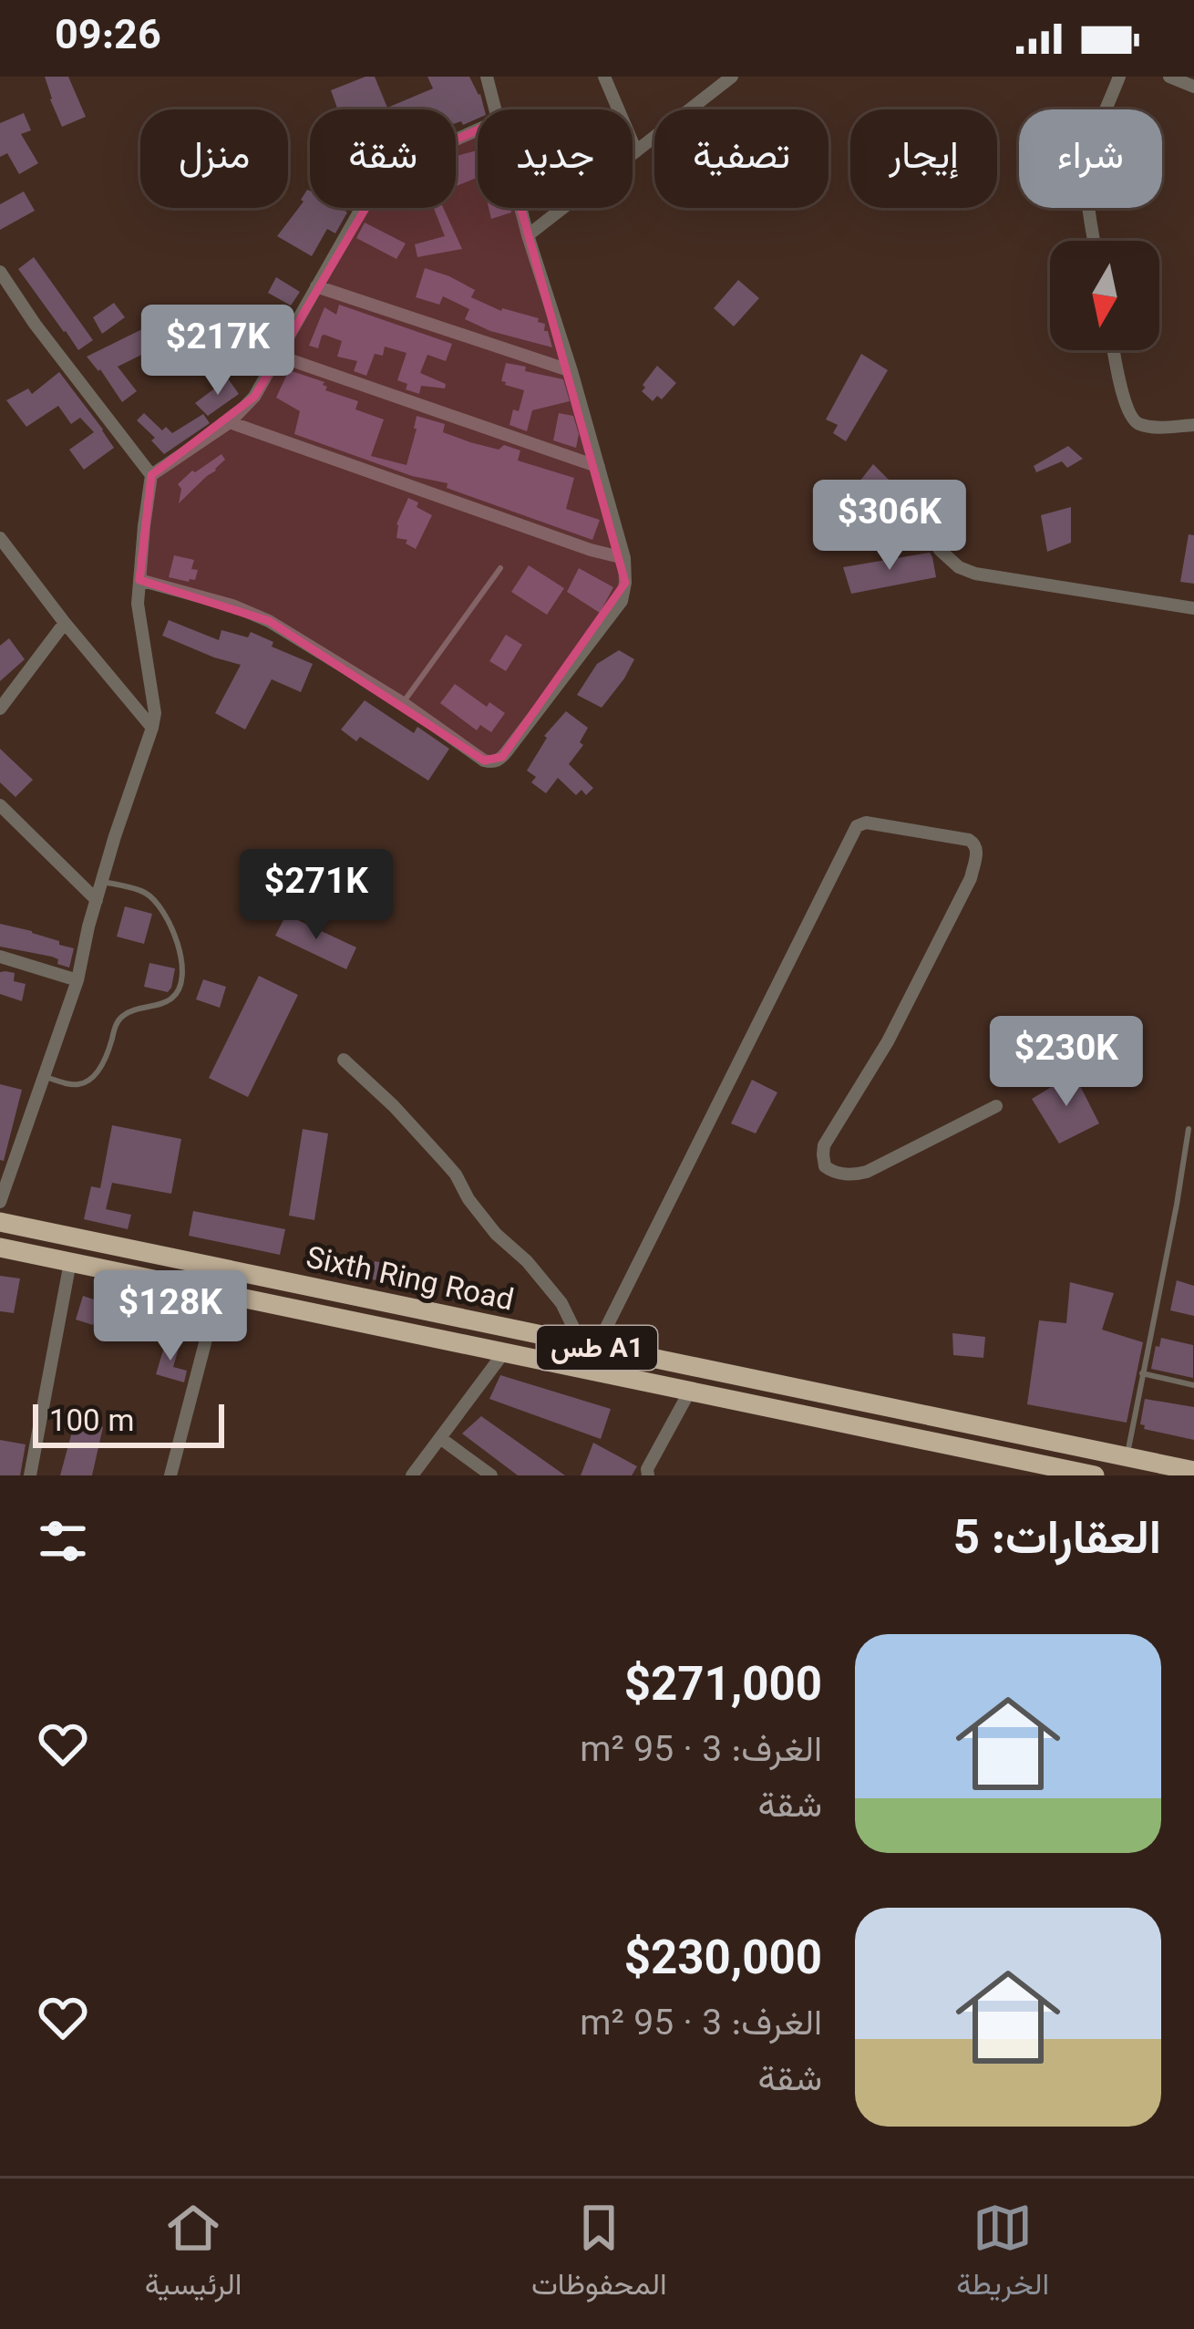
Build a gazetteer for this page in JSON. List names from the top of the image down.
{
  "streets": {
    "highway": ["Sixth Ring Road", "طس A1"]
  },
  "scale_bar": "100 m",
  "north": "bottom",
  "page": {
    "status": "09:26",
    "chip": [
      "شراء",
      "إيجار",
      "تصفية",
      "جديد",
      "شقة",
      "منزل"
    ],
    "price": [
      "$217K",
      "$306K",
      "$271K",
      "$230K",
      "$128K"
    ],
    "scale": "100 m",
    "heading": "العقارات: 5",
    "list": [
      {
        "name": "$271,000",
        "note": "الغرف: 3 · 95 m² · شقة"
      },
      {
        "name": "$230,000",
        "note": "الغرف: 3 · 95 m² · شقة"
      }
    ],
    "tabs": ["الخريطة", "المحفوظات", "الرئيسية"]
  }
}
